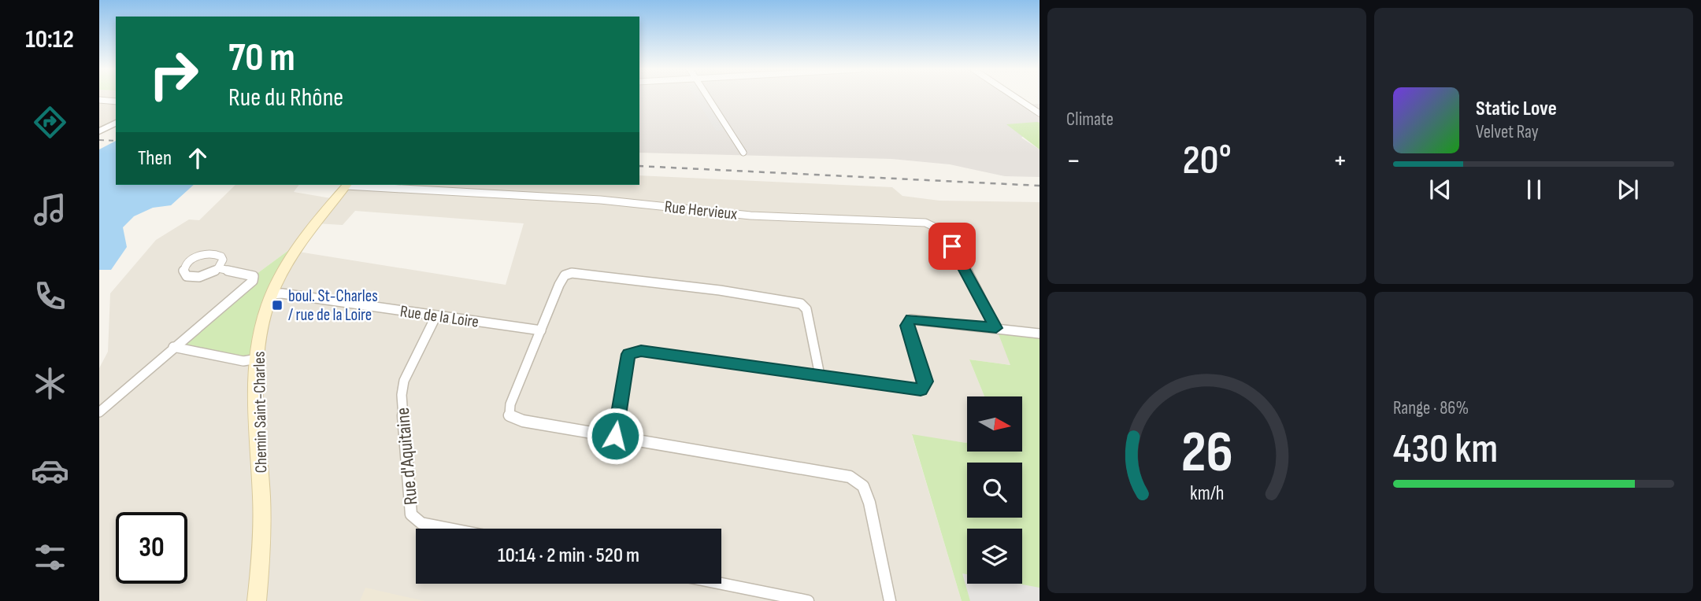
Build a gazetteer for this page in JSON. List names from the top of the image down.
{
  "streets": {
    "main road": ["Chemin Saint-Charles"],
    "street": ["Rue Hervieux", "Rue de la Loire", "Rue d'Aquitaine"]
  },
  "crossings": [
    ["Rue de la Loire", "Chemin Saint-Charles"],
    ["Rue de la Loire", "Rue d'Aquitaine"]
  ],
  "places": {
    "transit": ["boul. St-Charles / rue de la Loire"]
  },
  "north": "right",
  "page": {
    "tabs": "10:12",
    "tile": [
      "Climate",
      ["Range · 86%", "430 km"]
    ],
    "turn": ["70 m", "Rue du Rhône"],
    "song": ["Static Love", "Velvet Ray"],
    "then": "Then",
    "heat": ["−", "20°", "+"],
    "limit": "30",
    "trip": "10:14 · 2 min · 520 m",
    "gauge": ["26", "km/h"]
  }
}
